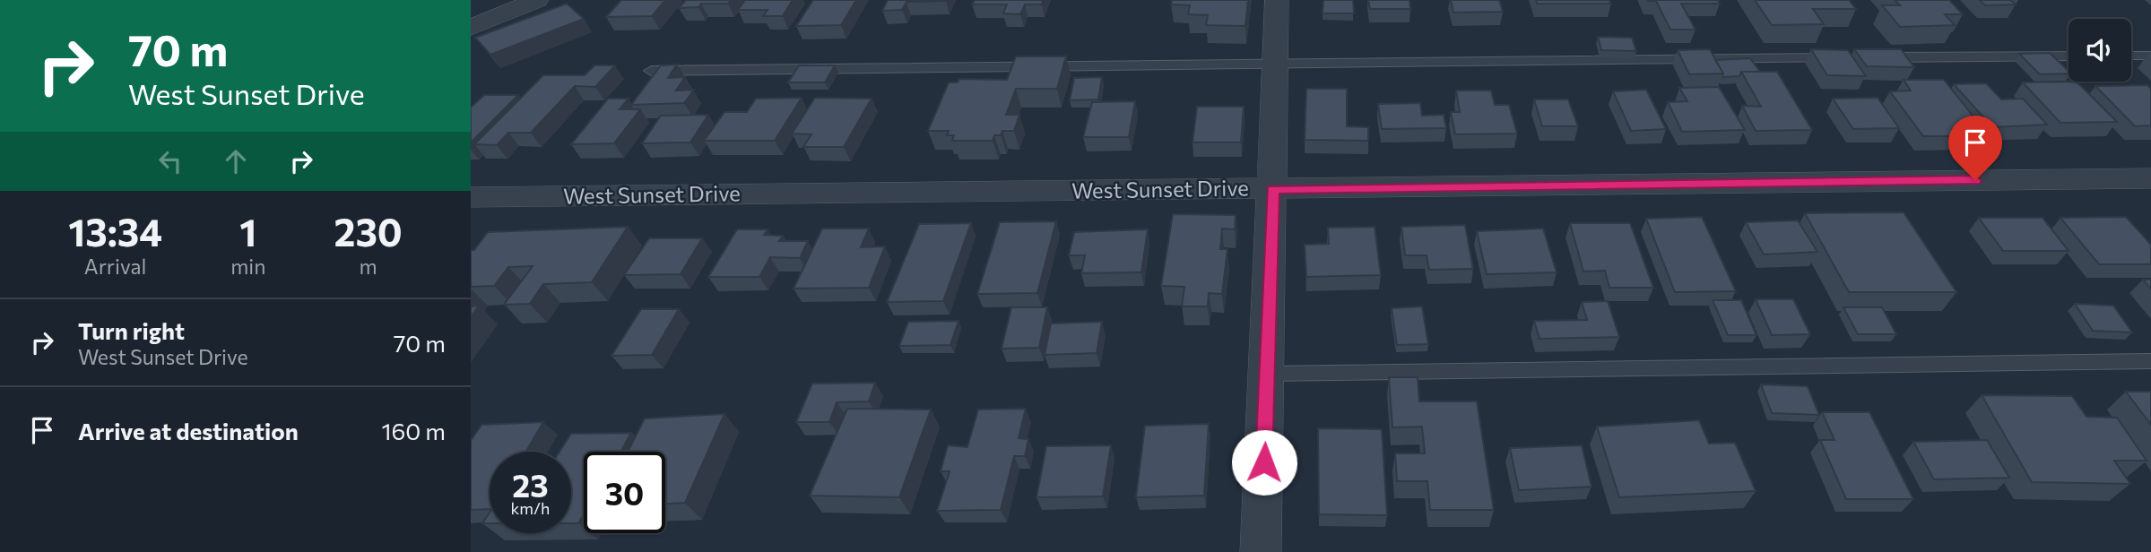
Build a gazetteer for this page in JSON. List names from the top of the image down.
{
  "streets": {
    "street": ["West Sunset Drive"]
  },
  "page": {
    "turn": ["70 m", "West Sunset Drive"],
    "eta": [
      "13:34",
      "Arrival",
      "1",
      "min",
      "230",
      "m"
    ],
    "list": [
      {
        "name": "Turn right",
        "note": "West Sunset Drive",
        "value": "70 m"
      },
      {
        "name": "Arrive at destination",
        "value": "160 m"
      }
    ],
    "speed": "23 km/h",
    "limit": "30"
  }
}
